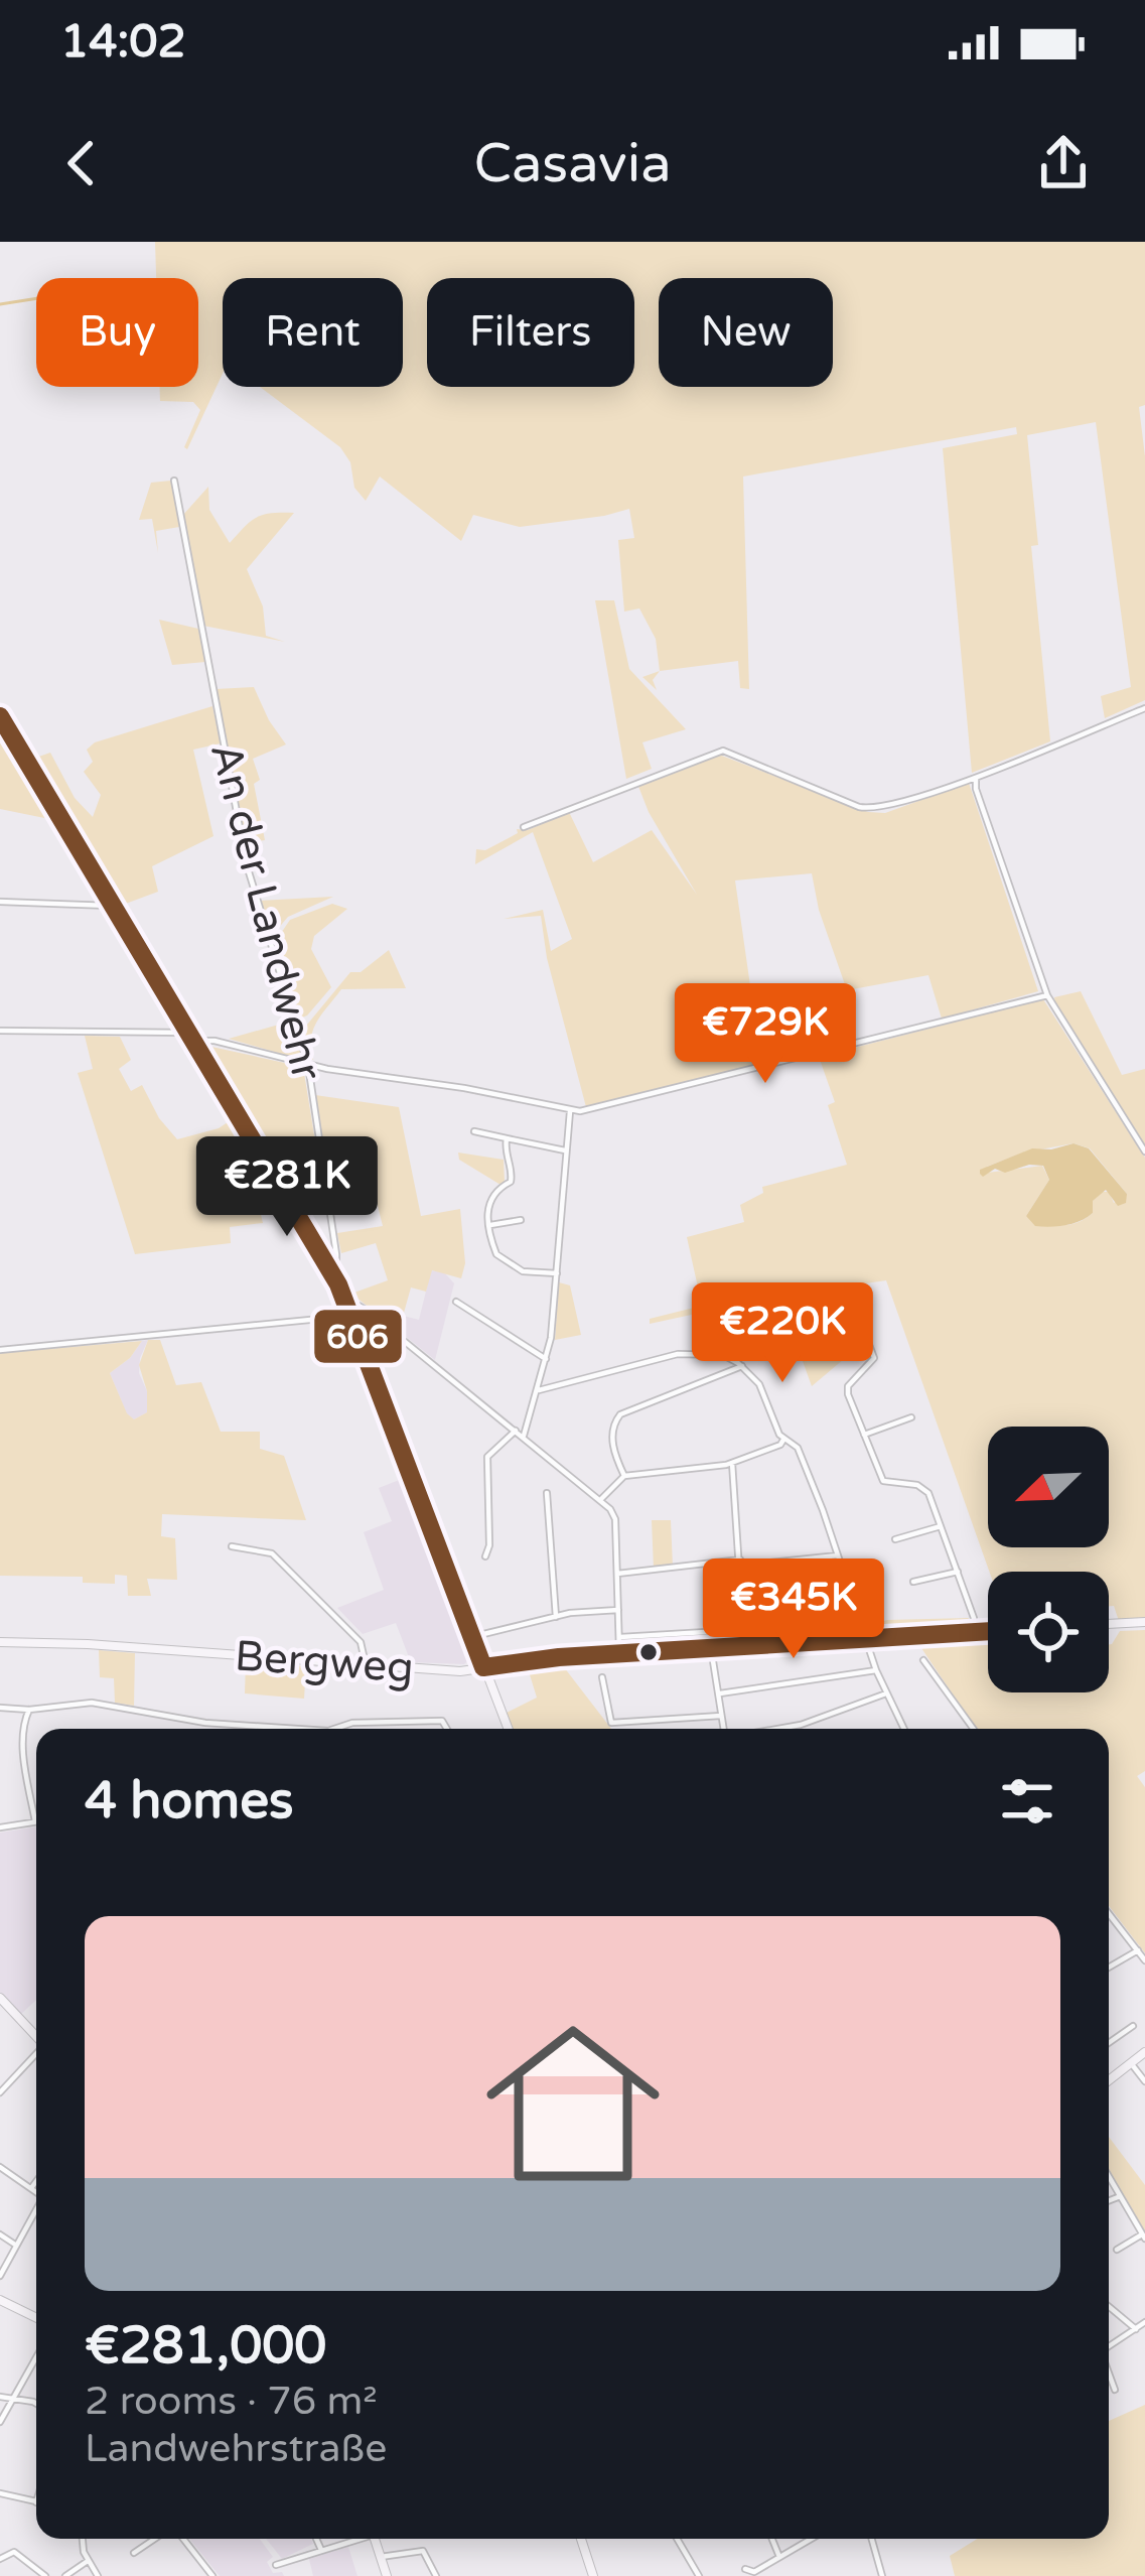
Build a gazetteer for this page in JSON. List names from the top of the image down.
{
  "streets": {
    "street": ["An der Landwehr", "Bergweg"]
  },
  "lines": ["transit line 606"],
  "north": "bottom left",
  "page": {
    "status": "14:02",
    "header": "Casavia",
    "chip": [
      "Buy",
      "Rent",
      "Filters",
      "New"
    ],
    "price": [
      "€729K",
      "€281K",
      "€220K",
      "€345K"
    ],
    "heading": "4 homes",
    "list": [
      {
        "name": "€281,000",
        "note": "2 rooms · 76 m² · Landwehrstraße"
      }
    ]
  }
}
